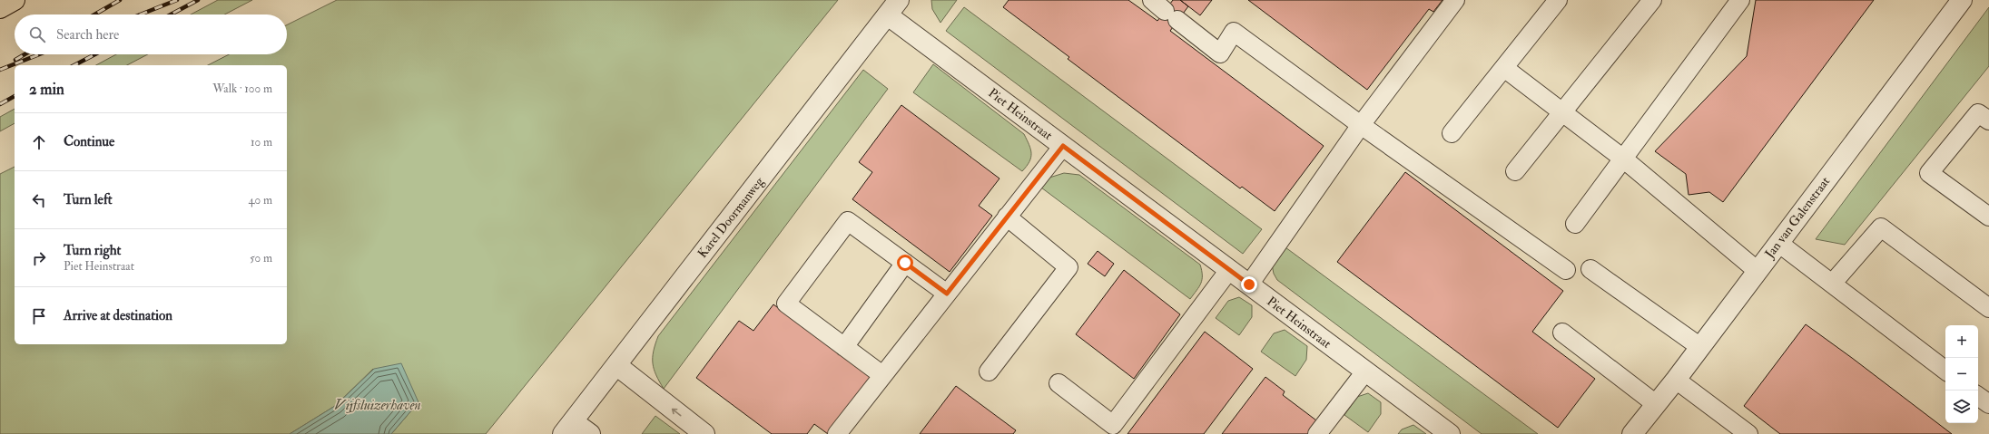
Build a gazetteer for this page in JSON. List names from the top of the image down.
{
  "streets": {
    "street": ["Piet Heinstraat", "Karel Doormanweg", "Jan van Galenstraat"]
  },
  "crossings": [
    ["Piet Heinstraat", "Karel Doormanweg"]
  ],
  "water": ["Vijfsluizerhaven"],
  "page": {
    "search": "Search here",
    "heading": ["2 min", "Walk · 100 m"],
    "list": [
      ["Continue", "10 m"],
      ["Turn left", "40 m"],
      ["Turn right", "Piet Heinstraat", "50 m"],
      "Arrive at destination"
    ],
    "map_buttons": ["+", "−"]
  }
}
